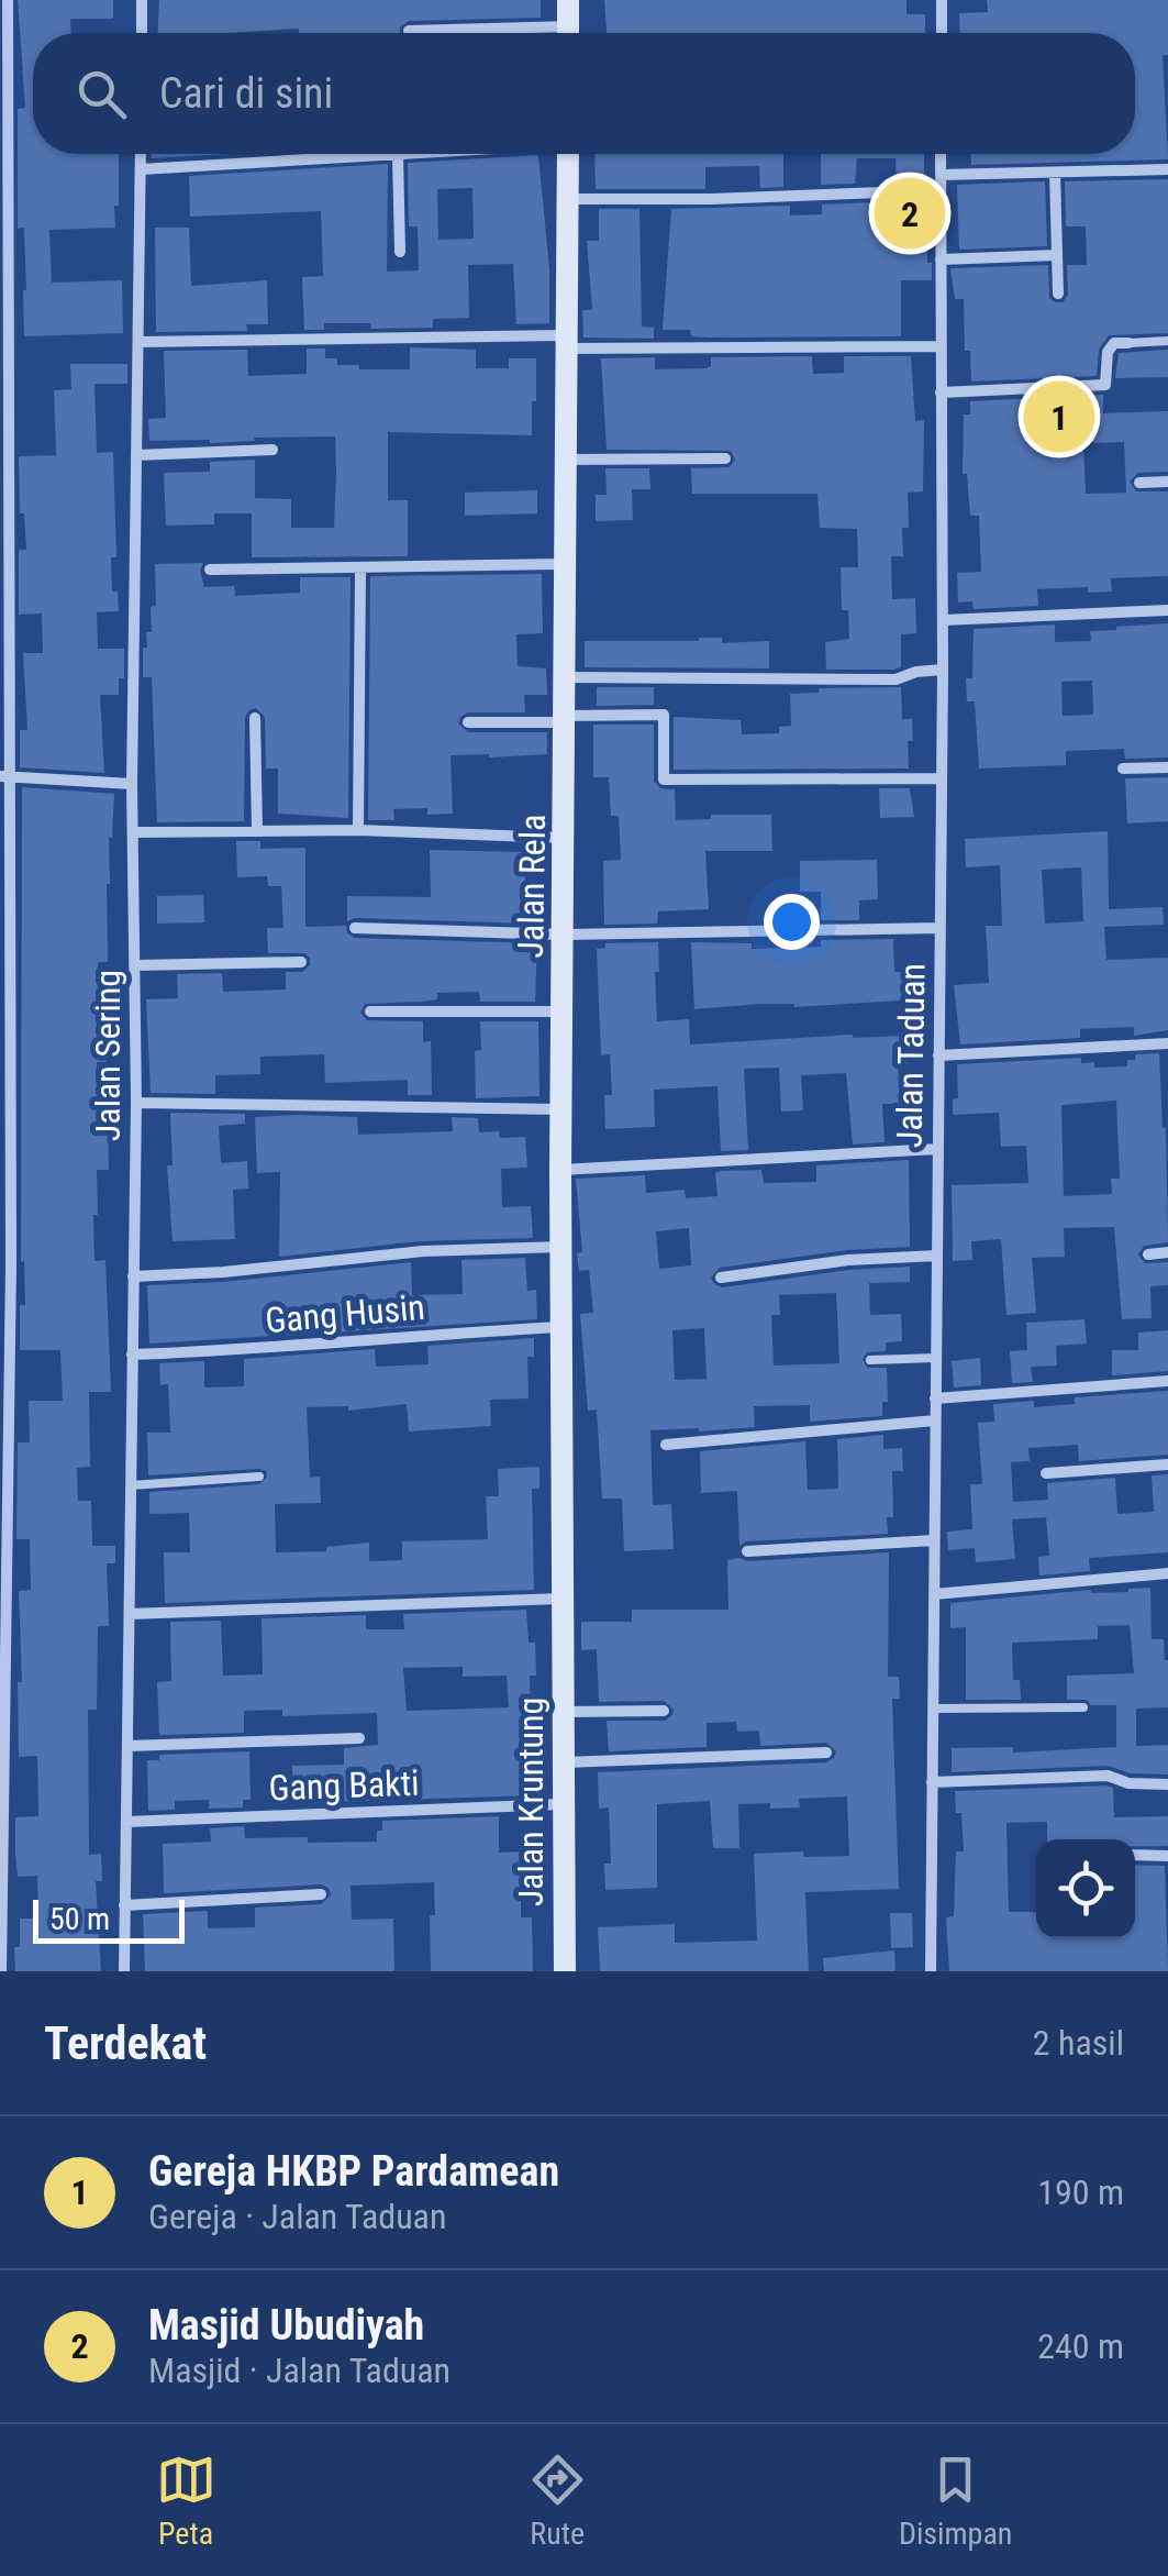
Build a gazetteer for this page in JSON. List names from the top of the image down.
{
  "streets": {
    "street": [
      "Jalan Rela",
      "Jalan Sering",
      "Jalan Taduan",
      "Gang Husin",
      "Gang Bakti",
      "Jalan Kruntung"
    ]
  },
  "crossings": [
    ["Jalan Rela", "Gang Husin"],
    ["Jalan Rela", "Jalan Kruntung"],
    ["Jalan Sering", "Gang Husin"],
    ["Jalan Sering", "Gang Bakti"],
    ["Gang Bakti", "Jalan Kruntung"]
  ],
  "scale_bar": "50 m",
  "page": {
    "search": "Cari di sini",
    "pins": ["2", "1"],
    "scale": "50 m",
    "heading": ["Terdekat", "2 hasil"],
    "list": [
      {
        "mark": "1",
        "name": "Gereja HKBP Pardamean",
        "note": "Gereja · Jalan Taduan",
        "value": "190 m"
      },
      {
        "mark": "2",
        "name": "Masjid Ubudiyah",
        "note": "Masjid · Jalan Taduan",
        "value": "240 m"
      }
    ],
    "nav": ["Peta", "Rute", "Disimpan"]
  }
}
